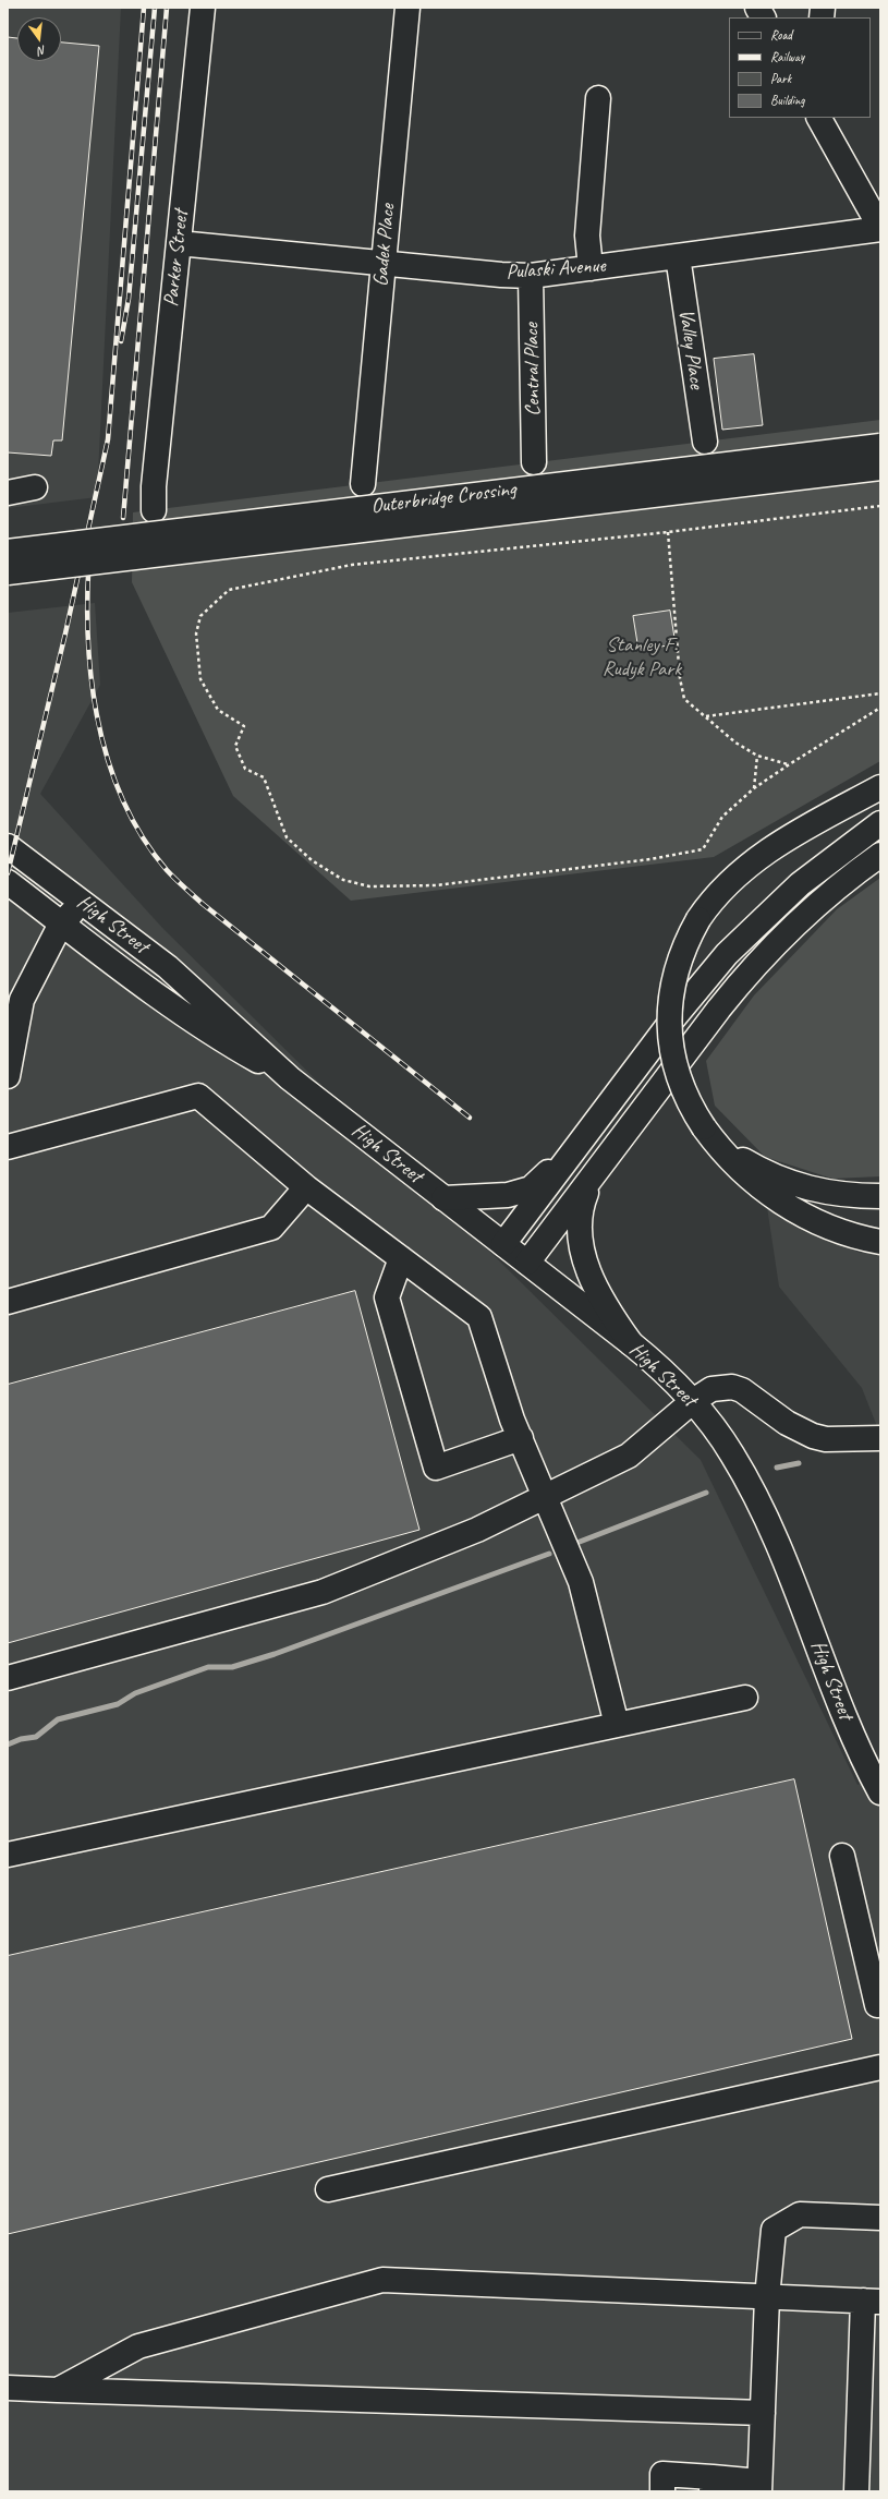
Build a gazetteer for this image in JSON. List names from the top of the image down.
{
  "streets": {
    "main road": [
      "Gadek Place",
      "Parker Street",
      "Pulaski Avenue",
      "Valley Place",
      "Central Place",
      "Outerbridge Crossing",
      "High Street"
    ]
  },
  "crossings": [
    ["Gadek Place", "Pulaski Avenue"],
    ["Parker Street", "Pulaski Avenue"],
    ["Pulaski Avenue", "Valley Place"],
    ["Pulaski Avenue", "Central Place"]
  ],
  "parks": ["Stanley F. Rudyk Park"],
  "legend": [
    "Road",
    "Railway",
    "Park",
    "Building"
  ],
  "north": "bottom"
}
